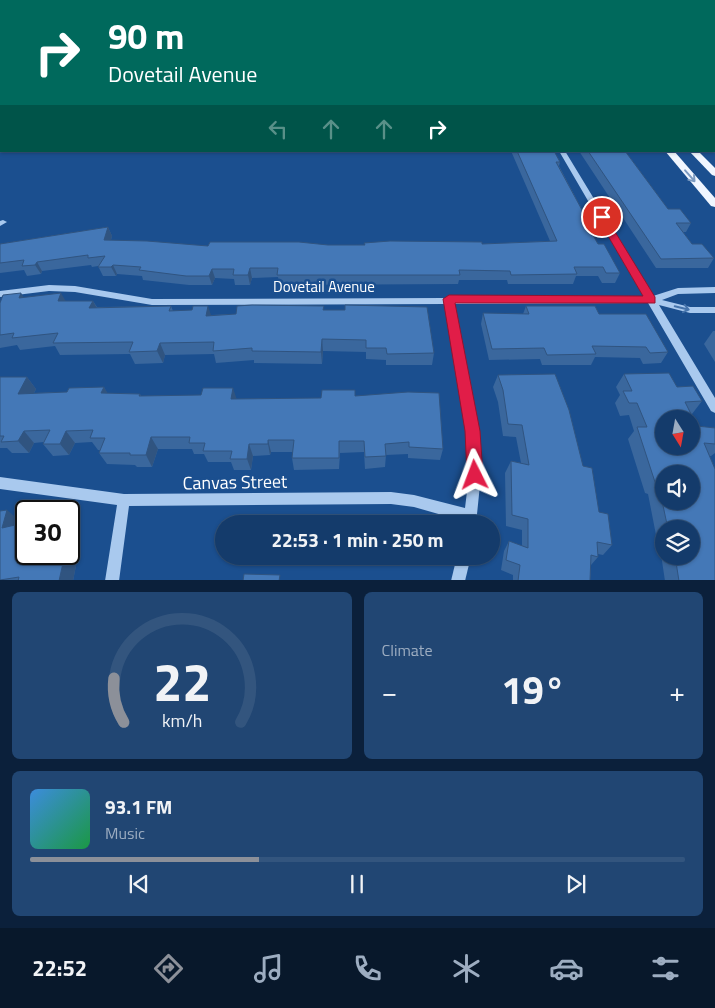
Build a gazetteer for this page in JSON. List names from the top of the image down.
{
  "streets": {
    "street": ["Dovetail Avenue", "Canvas Street"]
  },
  "north": "bottom",
  "page": {
    "turn": ["90 m", "Dovetail Avenue"],
    "limit": "30",
    "trip": "22:53 · 1 min · 250 m",
    "tile": "Climate",
    "heat": ["−", "19°", "+"],
    "song": ["93.1 FM", "Music"],
    "tabs": "22:52",
    "gauge": ["22", "km/h"]
  }
}
